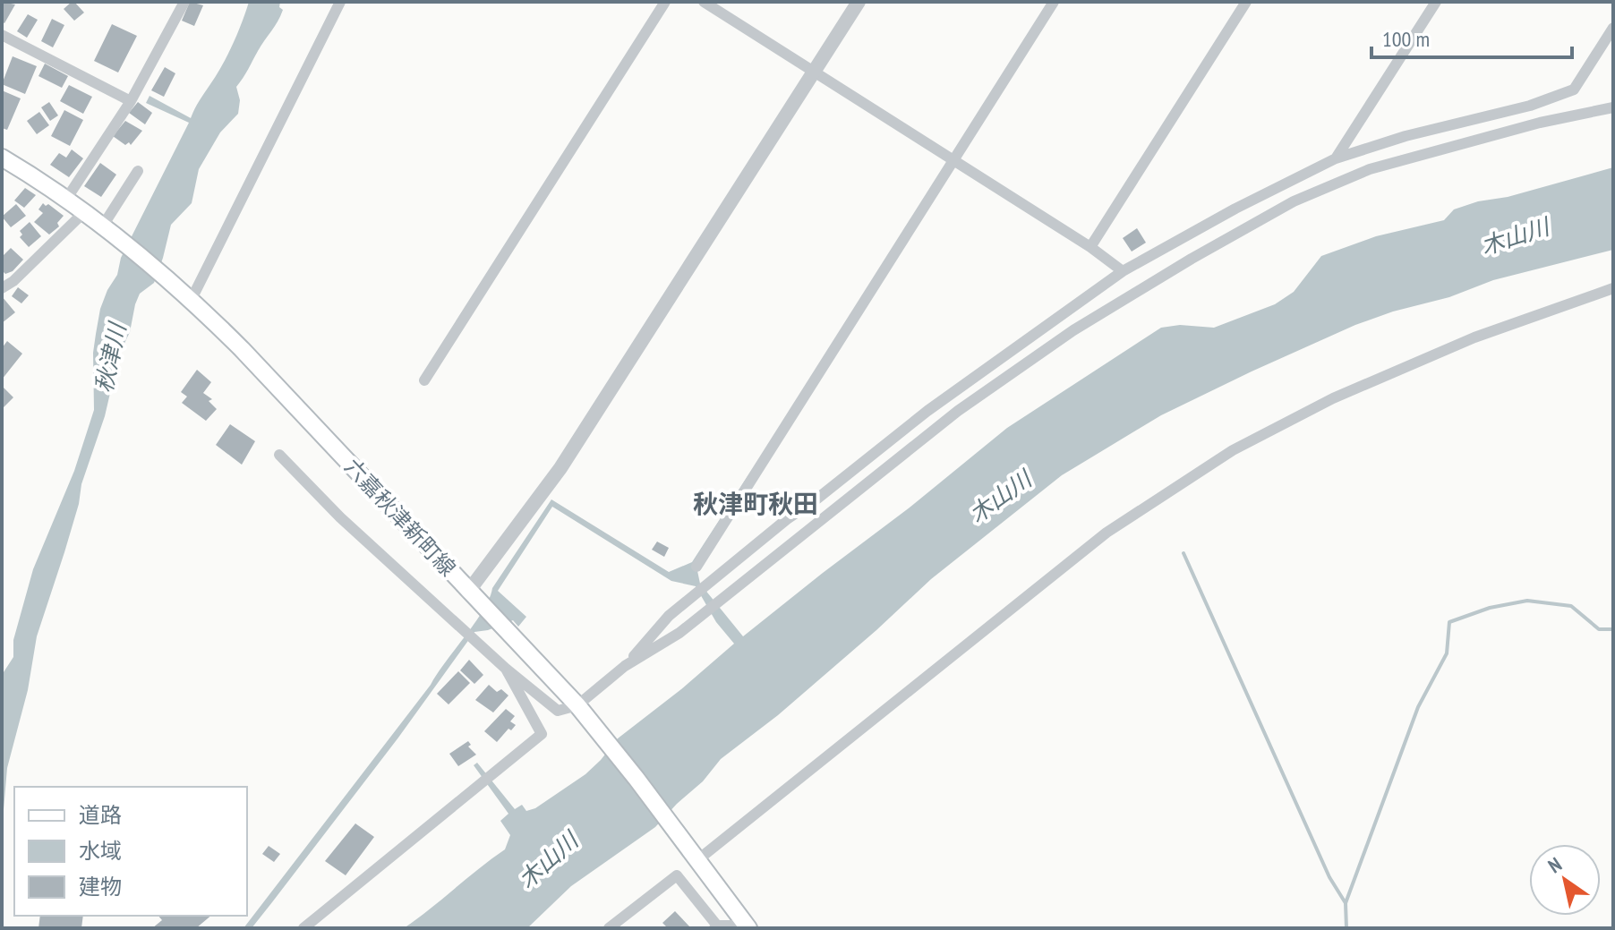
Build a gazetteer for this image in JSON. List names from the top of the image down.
{
  "streets": {
    "main road": ["六嘉秋津新町線"]
  },
  "districts": ["秋津町秋田"],
  "water": ["木山川", "秋津川"],
  "legend": ["道路", "水域", "建物"],
  "scale_bar": "100 m",
  "north": "top left"
}
